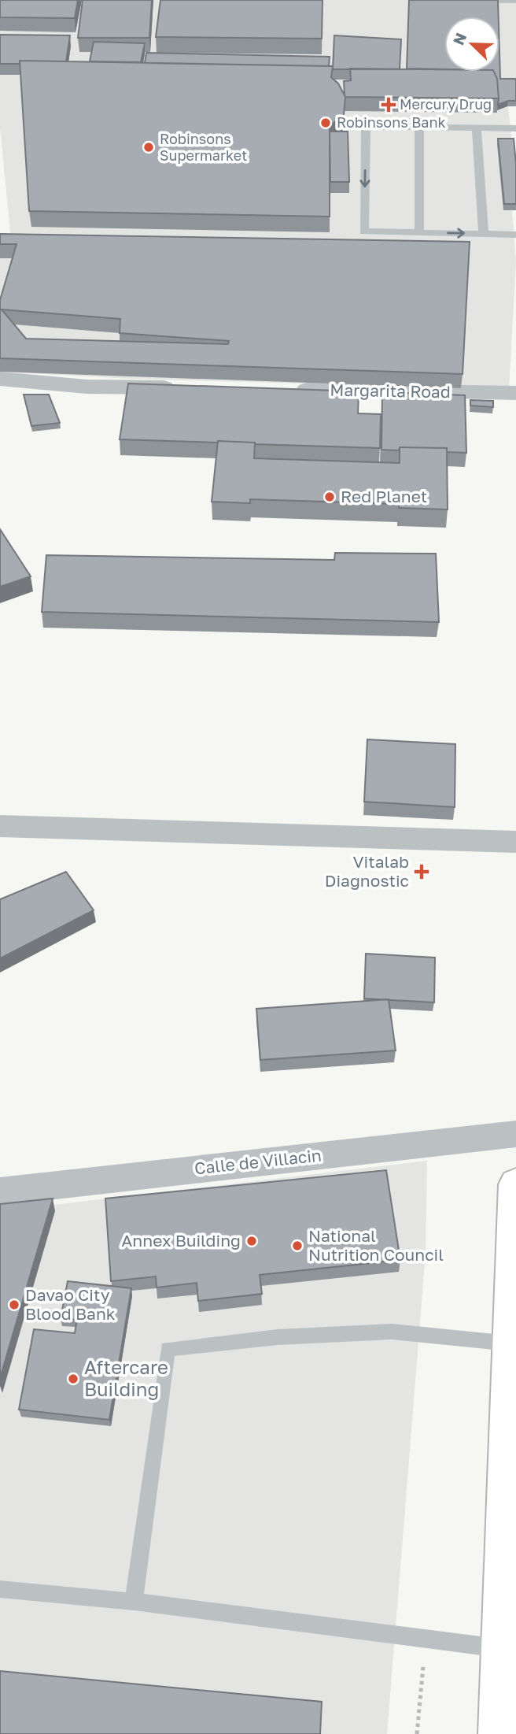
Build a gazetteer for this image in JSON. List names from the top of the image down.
{
  "streets": {
    "street": ["Margarita Road", "Calle de Villacin"]
  },
  "places": {
    "health": ["Mercury Drug", "Vitalab Diagnostic"],
    "other": [
      "Robinsons Bank",
      "Robinsons Supermarket",
      "Red Planet",
      "Annex Building",
      "National Nutrition Council",
      "Davao City Blood Bank",
      "Aftercare Building"
    ]
  },
  "north": "top left"
}
